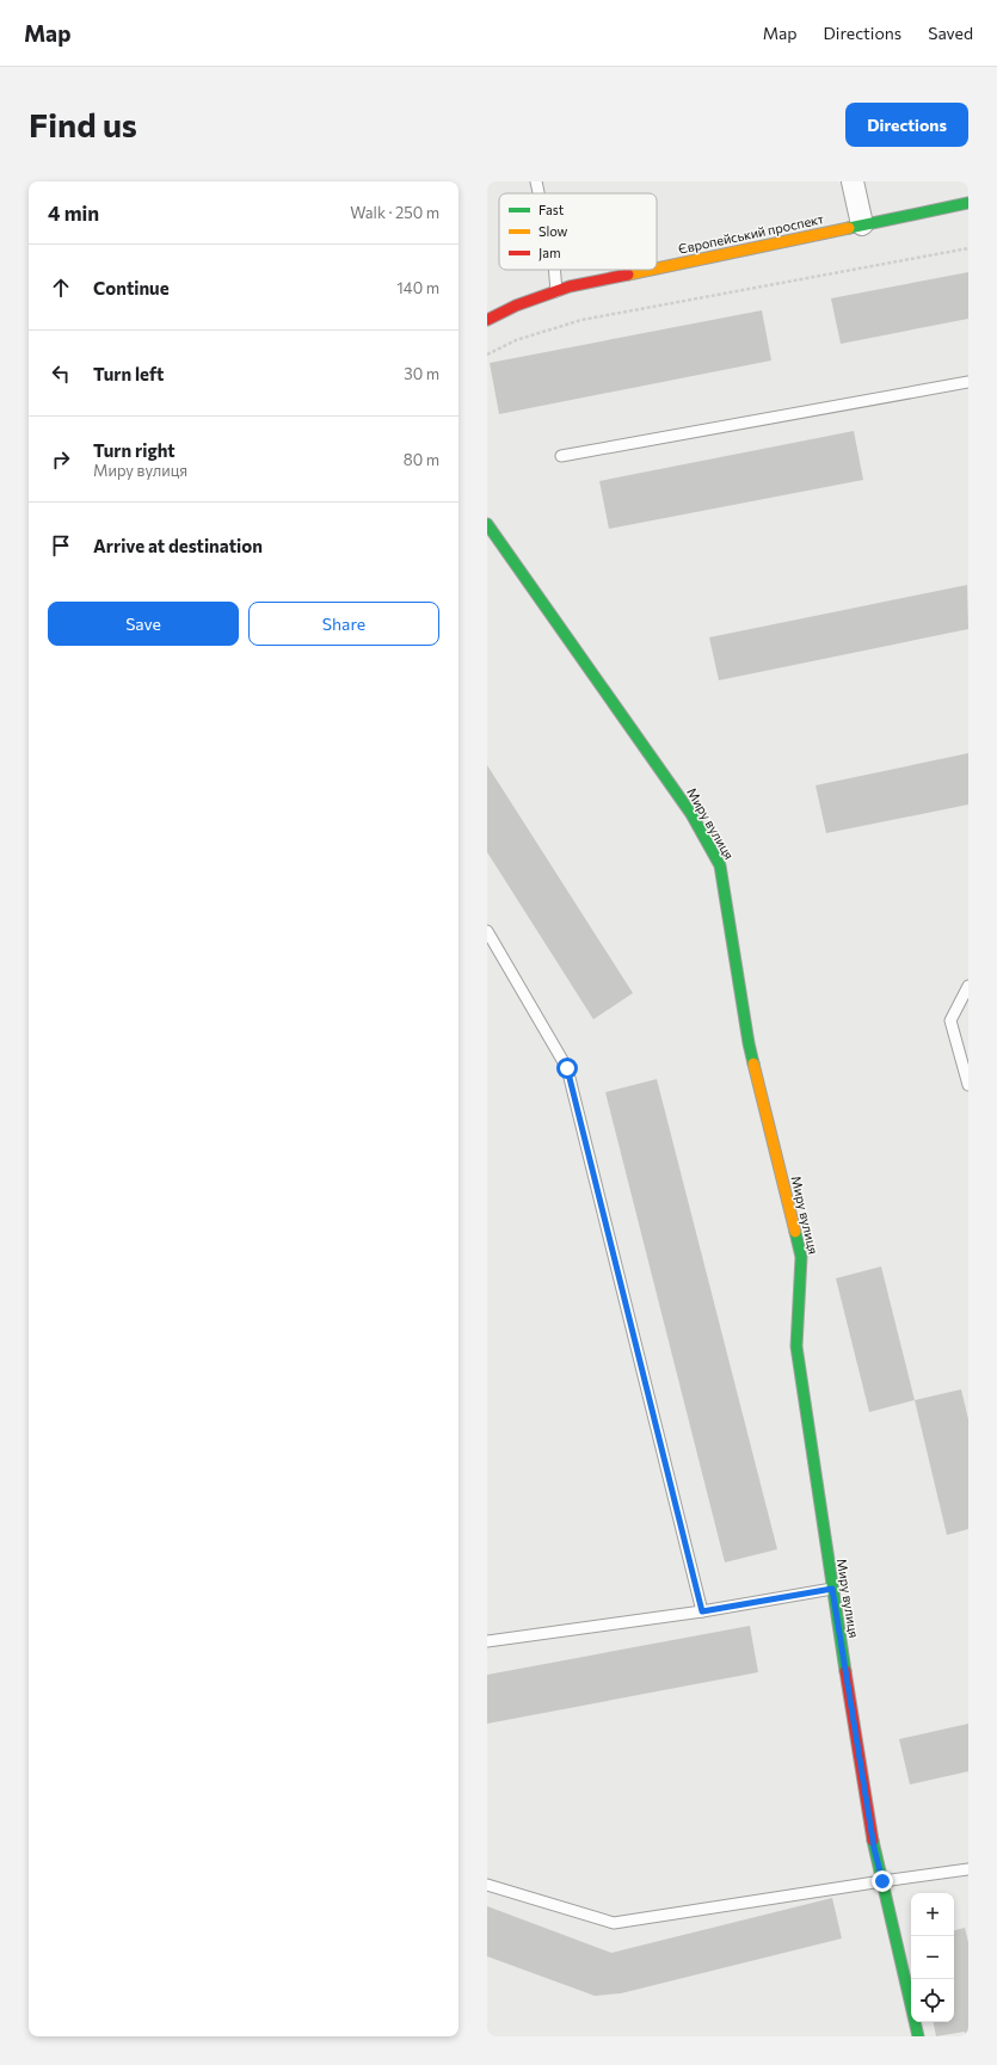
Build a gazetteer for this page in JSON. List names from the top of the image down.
{
  "streets": {
    "street": ["Європейський проспект", "Миру вулиця"]
  },
  "legend": ["Fast", "Slow", "Jam"],
  "page": {
    "header": "Map",
    "nav": ["Map", "Directions", "Saved"],
    "buttons": [
      "Directions",
      ["Save", "Share"]
    ],
    "title": "Find us",
    "heading": ["4 min", "Walk · 250 m"],
    "list": [
      ["Continue", "140 m"],
      ["Turn left", "30 m"],
      ["Turn right", "Миру вулиця", "80 m"],
      "Arrive at destination"
    ],
    "map_buttons": ["+", "−"]
  }
}
